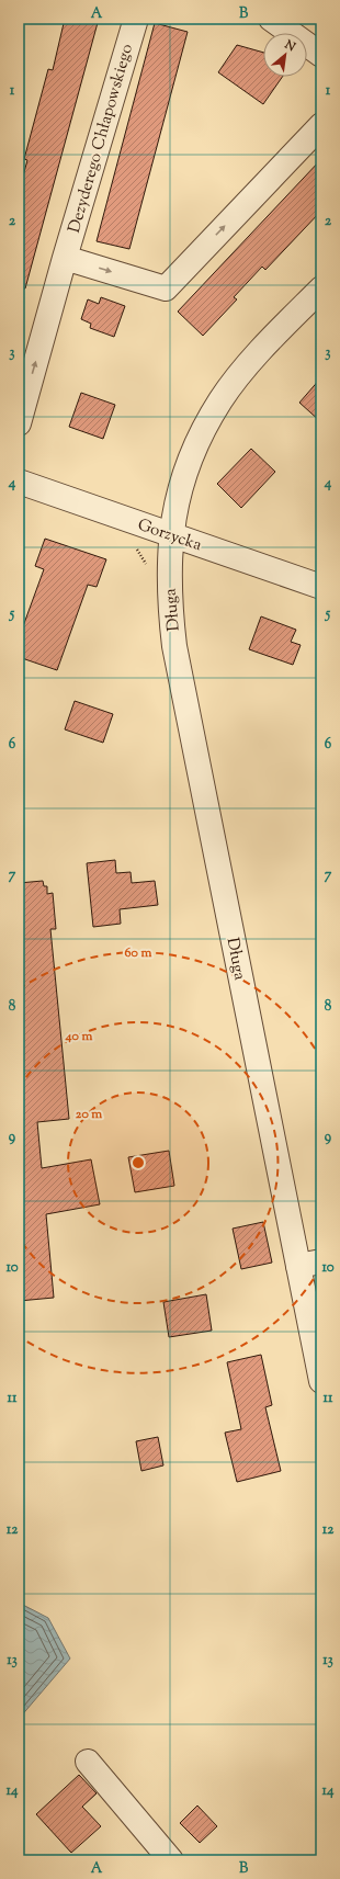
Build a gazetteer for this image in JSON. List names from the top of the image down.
{
  "streets": {
    "street": ["Dezyderego Chłapowskiego", "Gorzycka", "Długa"]
  },
  "crossings": [
    ["Gorzycka", "Długa"]
  ],
  "north": "top right",
  "grid": {
    "columns": ["A", "B"],
    "rows": [
      "1",
      "2",
      "3",
      "4",
      "5",
      "6",
      "7",
      "8",
      "9",
      "10",
      "11",
      "12",
      "13",
      "14"
    ]
  },
  "rings": ["60 m", "40 m", "20 m"]
}
